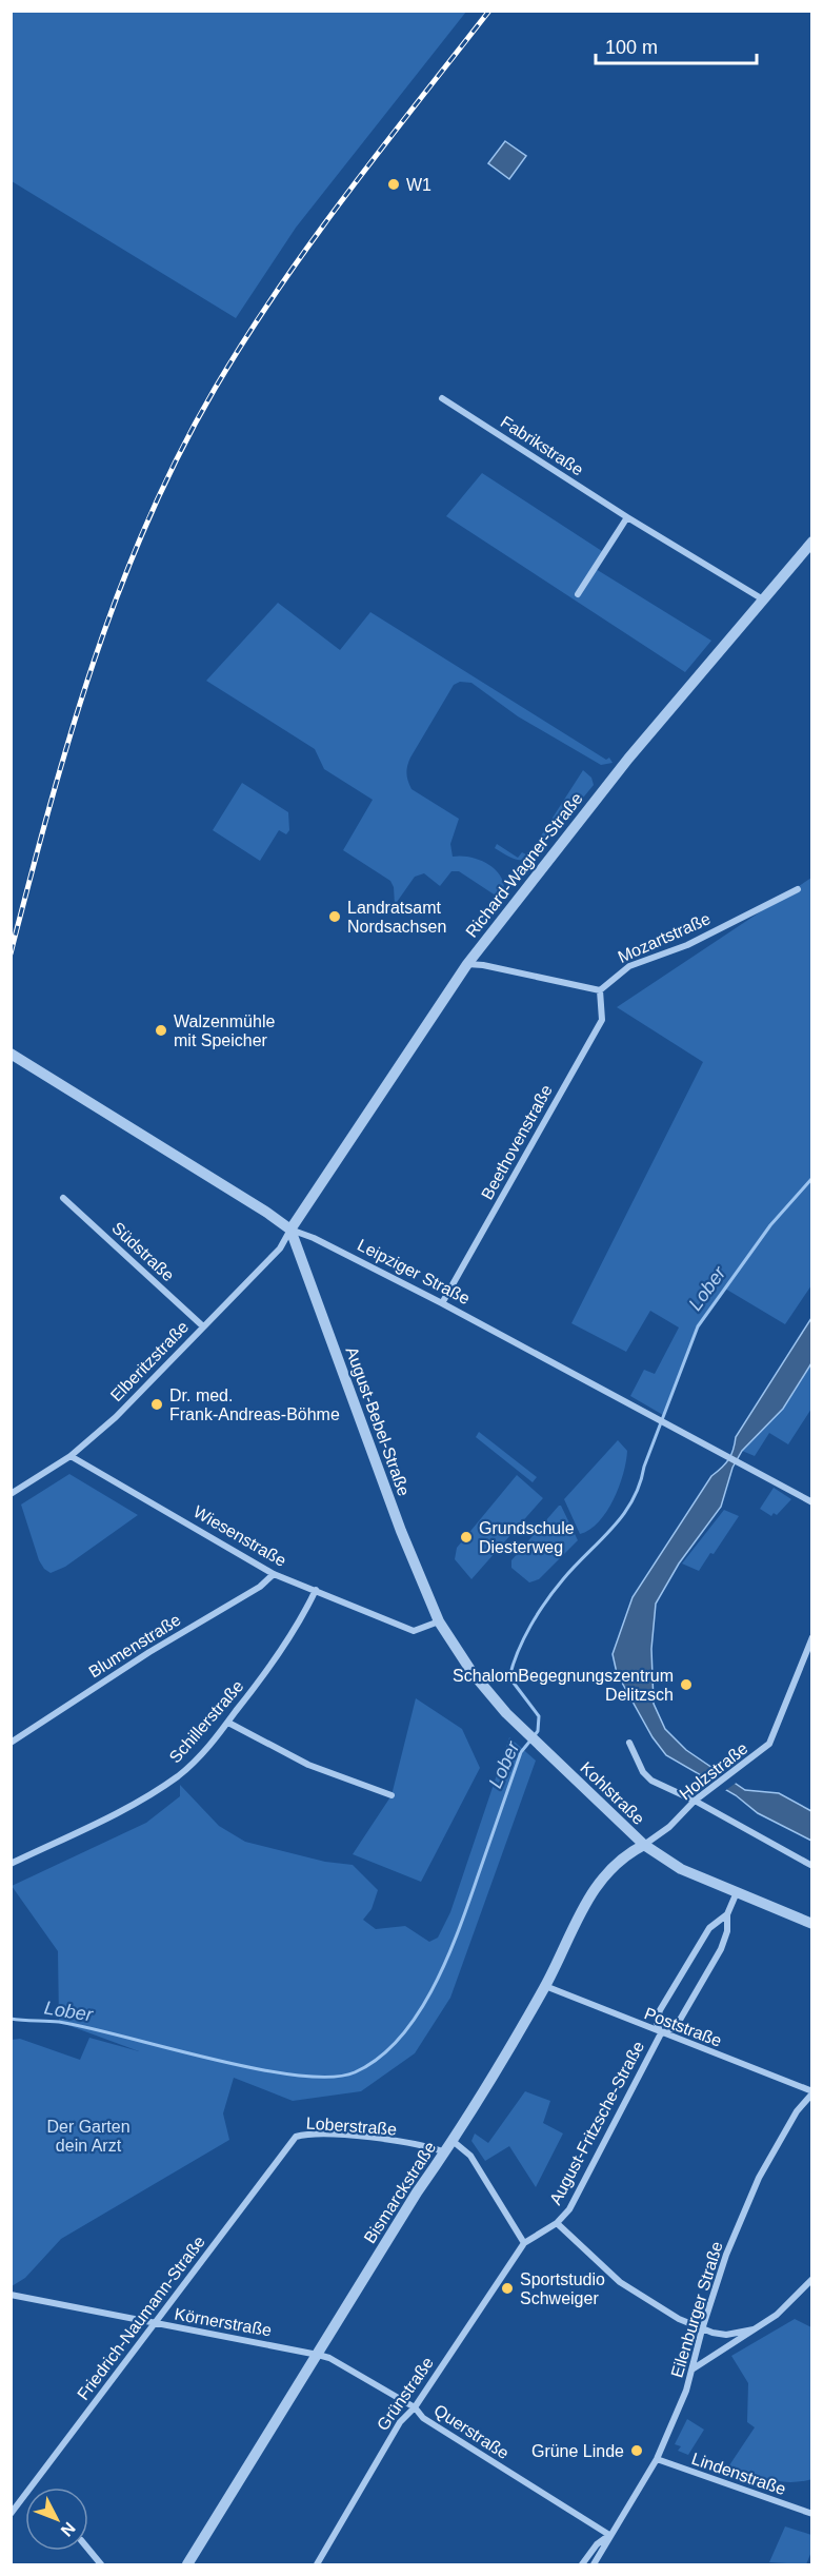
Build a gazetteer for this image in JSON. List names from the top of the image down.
{
  "streets": {
    "street": [
      "Fabrikstraße",
      "Richard-Wagner-Straße",
      "Mozartstraße",
      "Beethovenstraße",
      "Südstraße",
      "Leipziger Straße",
      "Elberitzstraße",
      "August-Bebel-Straße",
      "Wiesenstraße",
      "Blumenstraße",
      "Schillerstraße",
      "Holzstraße",
      "Kohlstraße",
      "Poststraße",
      "August-Fritzsche-Straße",
      "Loberstraße",
      "Bismarckstraße",
      "Eilenburger Straße",
      "Friedrich-Naumann-Straße",
      "Körnerstraße",
      "Grünstraße",
      "Querstraße",
      "Lindenstraße"
    ]
  },
  "crossings": [
    ["Fabrikstraße", "Richard-Wagner-Straße"],
    ["Richard-Wagner-Straße", "Leipziger Straße"],
    ["Richard-Wagner-Straße", "Elberitzstraße"],
    ["Richard-Wagner-Straße", "August-Bebel-Straße"],
    ["Mozartstraße", "Beethovenstraße"],
    ["Beethovenstraße", "Leipziger Straße"],
    ["Südstraße", "Elberitzstraße"],
    ["Leipziger Straße", "Elberitzstraße"],
    ["Leipziger Straße", "August-Bebel-Straße"],
    ["Elberitzstraße", "August-Bebel-Straße"],
    ["Elberitzstraße", "Wiesenstraße"],
    ["August-Bebel-Straße", "Wiesenstraße"],
    ["August-Bebel-Straße", "Kohlstraße"],
    ["Wiesenstraße", "Blumenstraße"],
    ["Wiesenstraße", "Schillerstraße"],
    ["Wiesenstraße", "Kohlstraße"],
    ["Holzstraße", "Kohlstraße"],
    ["Holzstraße", "Bismarckstraße"],
    ["Kohlstraße", "August-Fritzsche-Straße"],
    ["Kohlstraße", "Bismarckstraße"],
    ["Poststraße", "August-Fritzsche-Straße"],
    ["Poststraße", "Bismarckstraße"],
    ["Poststraße", "Eilenburger Straße"],
    ["August-Fritzsche-Straße", "Grünstraße"],
    ["Loberstraße", "Bismarckstraße"],
    ["Loberstraße", "Friedrich-Naumann-Straße"],
    ["Bismarckstraße", "Körnerstraße"],
    ["Bismarckstraße", "Querstraße"],
    ["Eilenburger Straße", "Querstraße"],
    ["Eilenburger Straße", "Lindenstraße"],
    ["Friedrich-Naumann-Straße", "Körnerstraße"],
    ["Körnerstraße", "Querstraße"],
    ["Grünstraße", "Querstraße"]
  ],
  "water": ["Lober"],
  "parks": ["Der Garten dein Arzt"],
  "places": [
    "W1",
    "Landratsamt Nordsachsen",
    "Walzenmühle mit Speicher",
    "Dr. med. Frank-Andreas-Böhme",
    "Grundschule Diesterweg",
    "SchalomBegegnungszentrum Delitzsch",
    "Sportstudio Schweiger",
    "Grüne Linde"
  ],
  "scale_bar": "100 m",
  "north": "bottom right"
}
